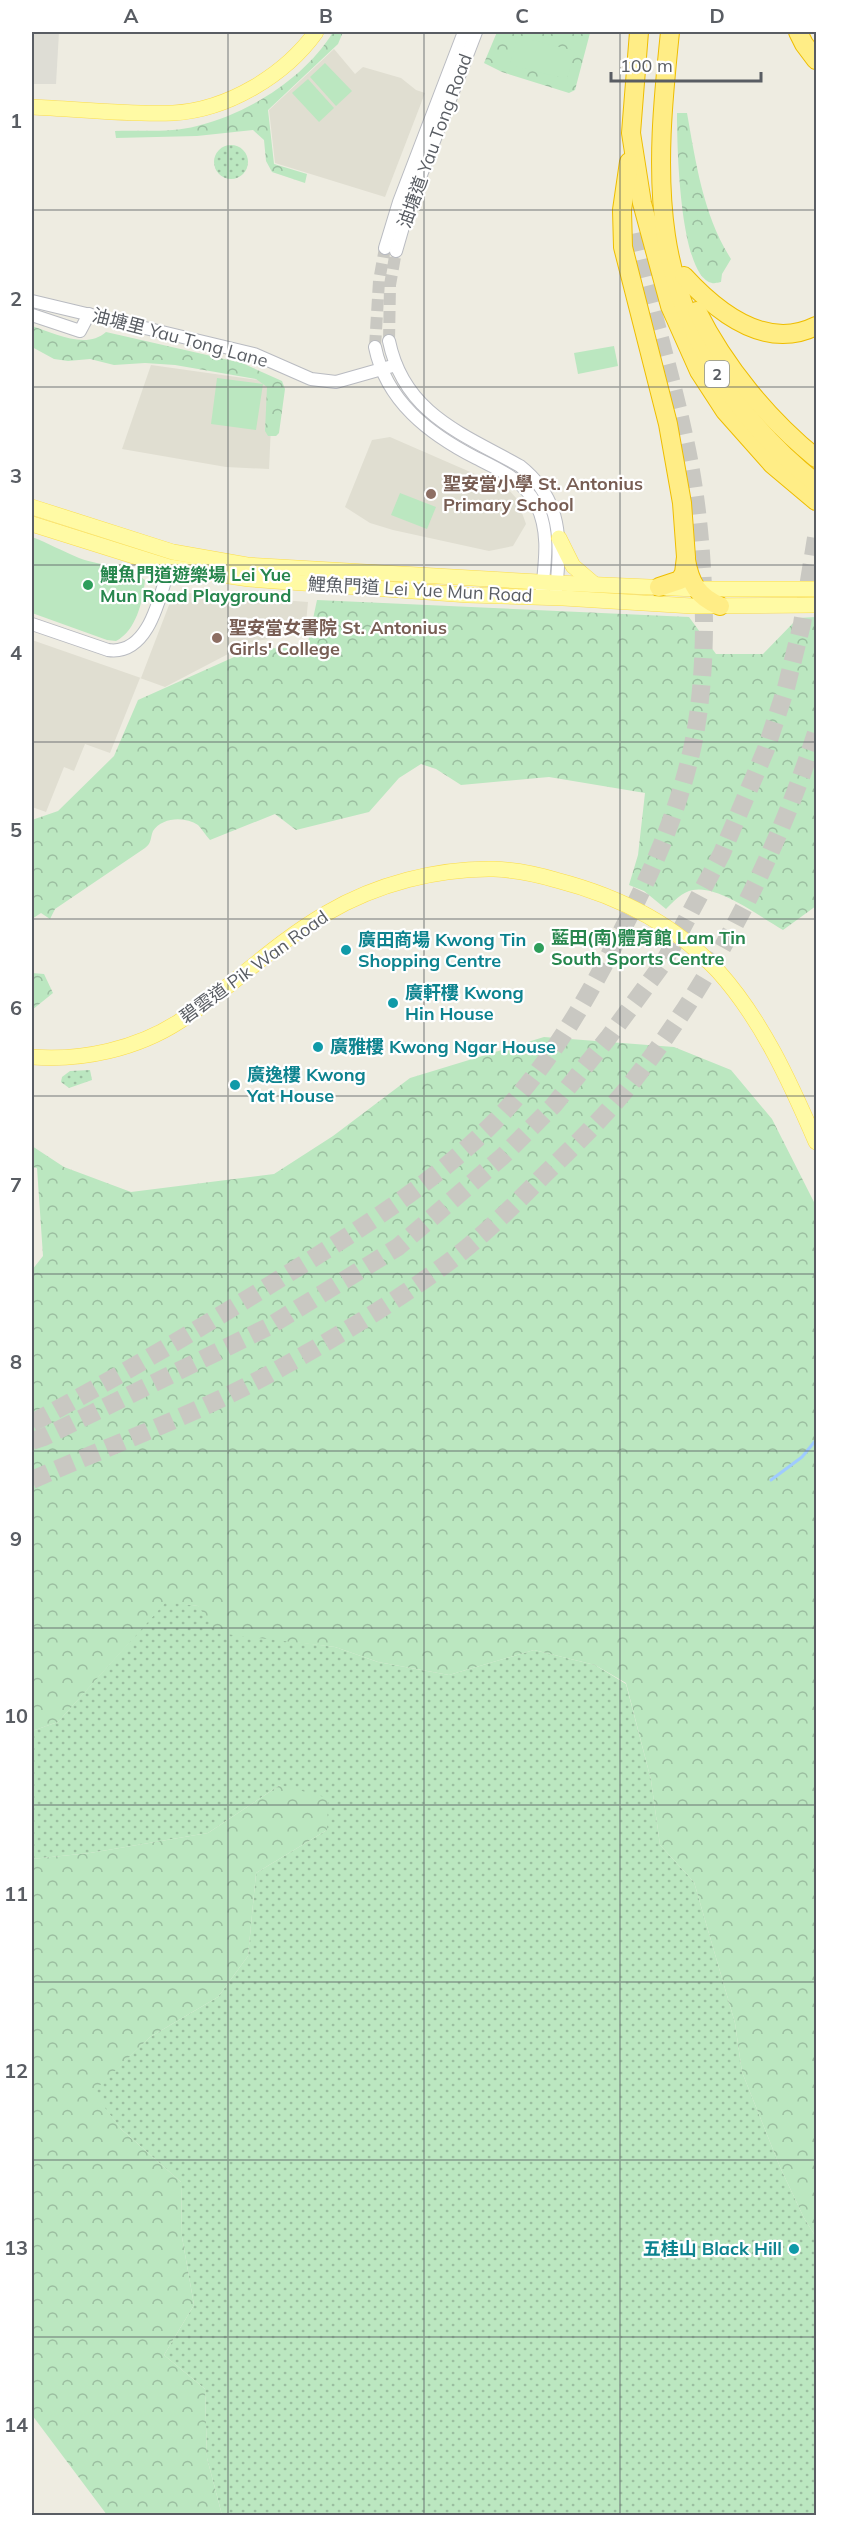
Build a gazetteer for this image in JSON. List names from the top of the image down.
{
  "streets": {
    "highway": ["2"],
    "main road": ["鯉魚門道 Lei Yue Mun Road", "碧雲道 Pik Wan Road"],
    "street": ["油塘道 Yau Tong Road", "油塘里 Yau Tong Lane"]
  },
  "places": [
    "聖安當小學 St. Antonius Primary School",
    "鯉魚門道遊樂場 Lei Yue Mun Road Playground",
    "聖安當女書院 St. Antonius Girls' College",
    "藍田(南)體育館 Lam Tin South Sports Centre",
    "廣田商場 Kwong Tin Shopping Centre",
    "廣軒樓 Kwong Hin House",
    "廣雅樓 Kwong Ngar House",
    "廣逸樓 Kwong Yat House",
    "五桂山 Black Hill"
  ],
  "scale_bar": "100 m",
  "grid": {
    "columns": [
      "A",
      "B",
      "C",
      "D"
    ],
    "rows": [
      "1",
      "2",
      "3",
      "4",
      "5",
      "6",
      "7",
      "8",
      "9",
      "10",
      "11",
      "12",
      "13",
      "14"
    ]
  }
}
